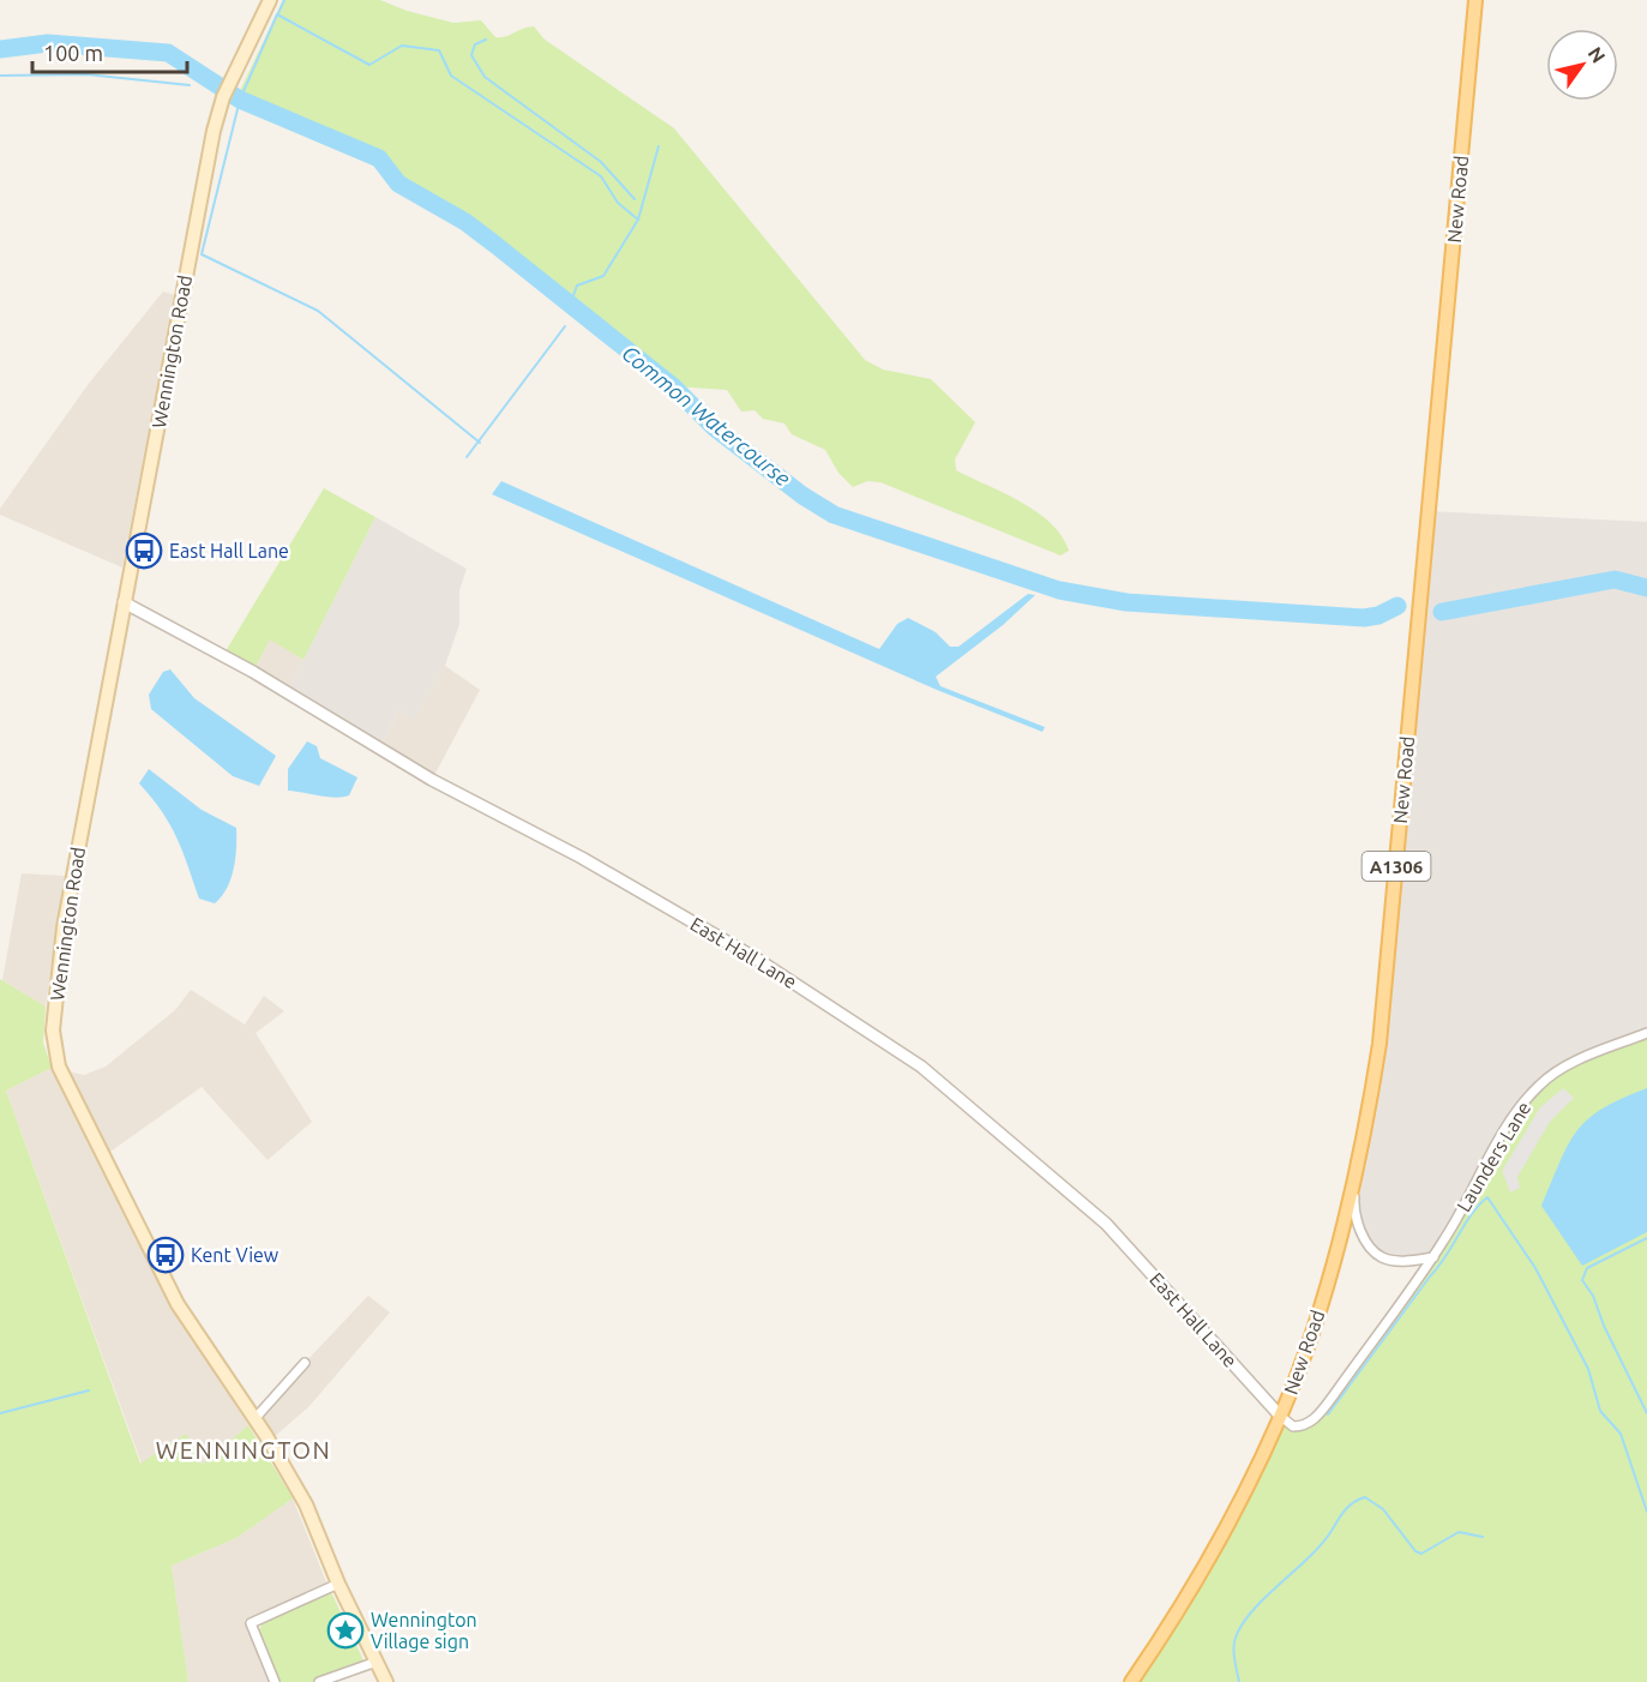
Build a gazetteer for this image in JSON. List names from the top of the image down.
{
  "streets": {
    "main road": ["New Road", "Wennington Road", "A1306"],
    "street": ["East Hall Lane", "Launders Lane"]
  },
  "crossings": [
    ["New Road", "East Hall Lane"],
    ["New Road", "Launders Lane"],
    ["Wennington Road", "East Hall Lane"],
    ["East Hall Lane", "Launders Lane"]
  ],
  "districts": ["WENNINGTON"],
  "water": ["Common Watercourse"],
  "places": {
    "bus stop": ["East Hall Lane", "Kent View"],
    "place": ["Wennington Village sign"]
  },
  "scale_bar": "100 m",
  "north": "top right"
}
